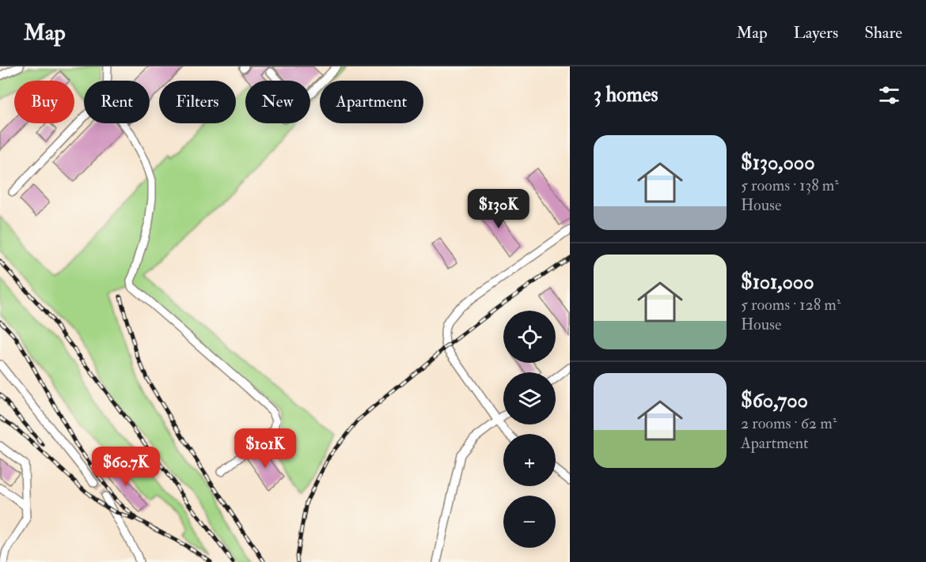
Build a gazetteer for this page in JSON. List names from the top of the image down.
{
  "page": {
    "header": "Map",
    "nav": ["Map", "Layers", "Share"],
    "heading": "3 homes",
    "chip": [
      "Buy",
      "Rent",
      "Filters",
      "New",
      "Apartment"
    ],
    "list": [
      {
        "name": "$130,000",
        "note": "5 rooms · 138 m² · House"
      },
      {
        "name": "$101,000",
        "note": "5 rooms · 128 m² · House"
      },
      {
        "name": "$60,700",
        "note": "2 rooms · 62 m² · Apartment"
      }
    ],
    "price": ["$130K", "$101K", "$60.7K"],
    "map_buttons": ["+", "−"]
  }
}
